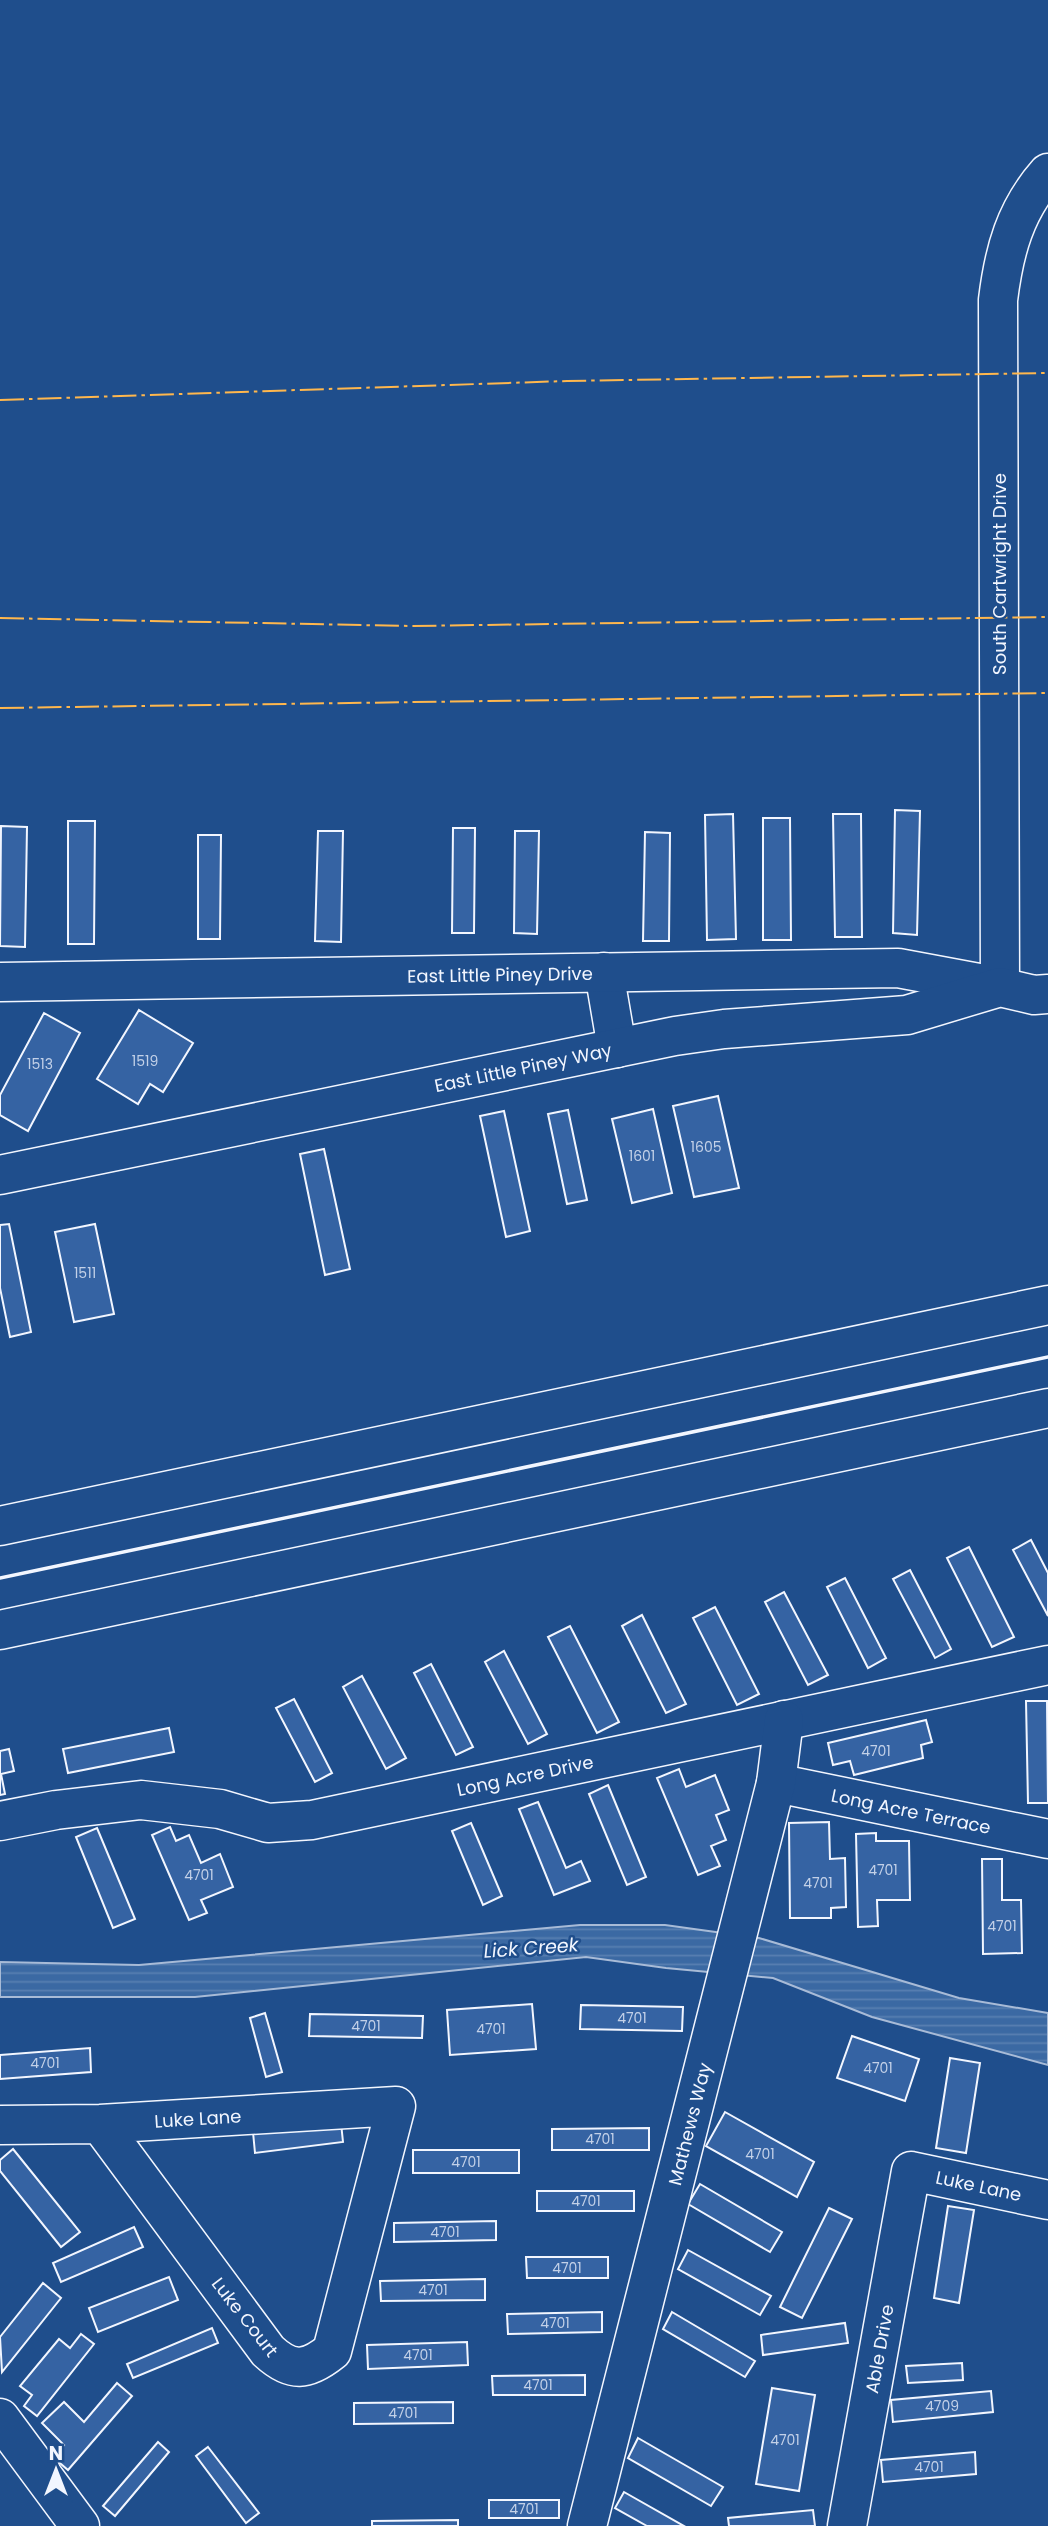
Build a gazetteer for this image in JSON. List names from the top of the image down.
{
  "streets": {
    "main road": [
      "South Cartwright Drive",
      "East Little Piney Drive",
      "East Little Piney Way",
      "Long Acre Drive",
      "Long Acre Terrace",
      "Luke Lane",
      "Mathews Way",
      "Luke Court",
      "Able Drive"
    ]
  },
  "crossings": [
    ["South Cartwright Drive", "East Little Piney Drive"],
    ["South Cartwright Drive", "East Little Piney Way"],
    ["East Little Piney Drive", "East Little Piney Way"],
    ["Long Acre Drive", "Mathews Way"],
    ["Long Acre Terrace", "Mathews Way"],
    ["Luke Lane", "Luke Court"],
    ["Luke Lane", "Able Drive"]
  ],
  "water": ["Lick Creek"],
  "house_numbers": [
    "1519",
    "1513",
    "1605",
    "1601",
    "1511",
    "4701",
    "4701",
    "4701",
    "4701",
    "4701",
    "4701",
    "4701",
    "4701",
    "4701",
    "4701",
    "4701",
    "4701",
    "4701",
    "4701",
    "4701",
    "4701",
    "4701",
    "4701",
    "4701",
    "4701",
    "4709",
    "4701",
    "4701",
    "4701",
    "4701"
  ],
  "north": "top"
}
